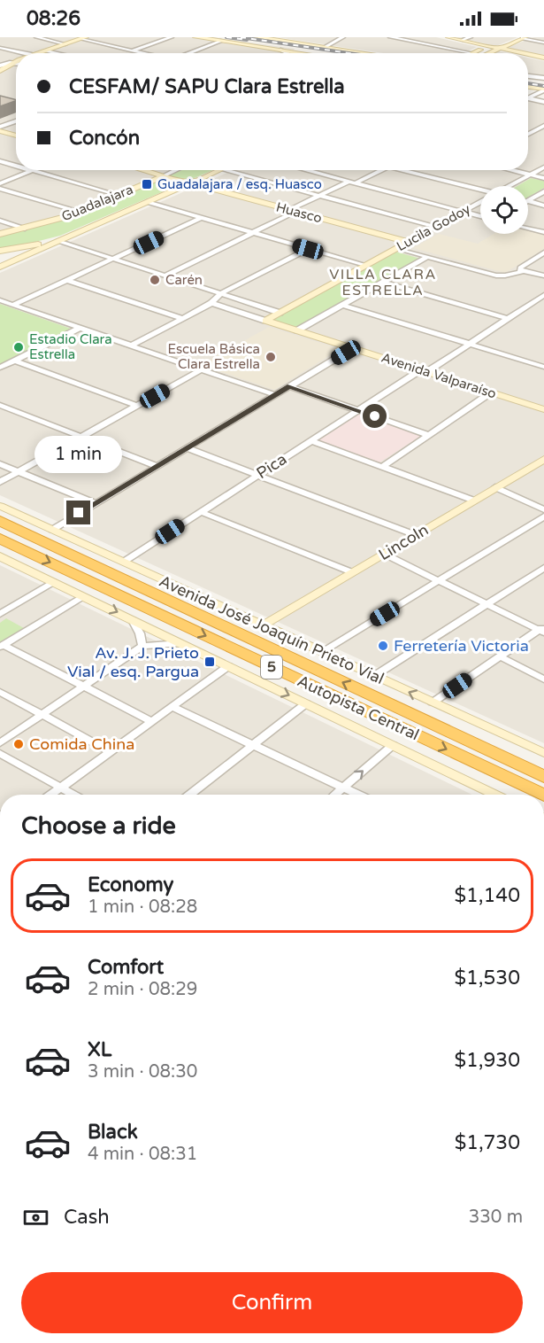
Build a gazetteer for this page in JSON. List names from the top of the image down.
{
  "streets": {
    "highway": ["5", "Autopista Central"],
    "street": [
      "Guadalajara",
      "Huasco",
      "Lucila Godoy",
      "Avenida Valparaíso",
      "Pica",
      "Lincoln",
      "Avenida José Joaquín Prieto Vial"
    ]
  },
  "crossings": [
    ["Guadalajara", "Huasco"],
    ["Huasco", "Lucila Godoy"],
    ["Lucila Godoy", "Avenida Valparaíso"],
    ["Avenida Valparaíso", "Pica"],
    ["Pica", "Avenida José Joaquín Prieto Vial"],
    ["Lincoln", "Avenida José Joaquín Prieto Vial"]
  ],
  "districts": ["VILLA CLARA ESTRELLA"],
  "places": {
    "transit": ["Guadalajara / esq. Huasco", "Av. J. J. Prieto Vial / esq. Pargua"],
    "other": [
      "Carén",
      "Estadio Clara Estrella",
      "Escuela Básica Clara Estrella",
      "Ferretería Victoria",
      "Comida China"
    ]
  },
  "page": {
    "status": "08:26",
    "banner": ["CESFAM/ SAPU Clara Estrella", "Concón"],
    "bubble": "1 min",
    "heading": "Choose a ride",
    "list": [
      {
        "name": "Economy",
        "note": "1 min · 08:28",
        "value": "$1,140"
      },
      {
        "name": "Comfort",
        "note": "2 min · 08:29",
        "value": "$1,530"
      },
      {
        "name": "XL",
        "note": "3 min · 08:30",
        "value": "$1,930"
      },
      {
        "name": "Black",
        "note": "4 min · 08:31",
        "value": "$1,730"
      }
    ],
    "pay": ["Cash", "330 m"],
    "buttons": "Confirm"
  }
}
